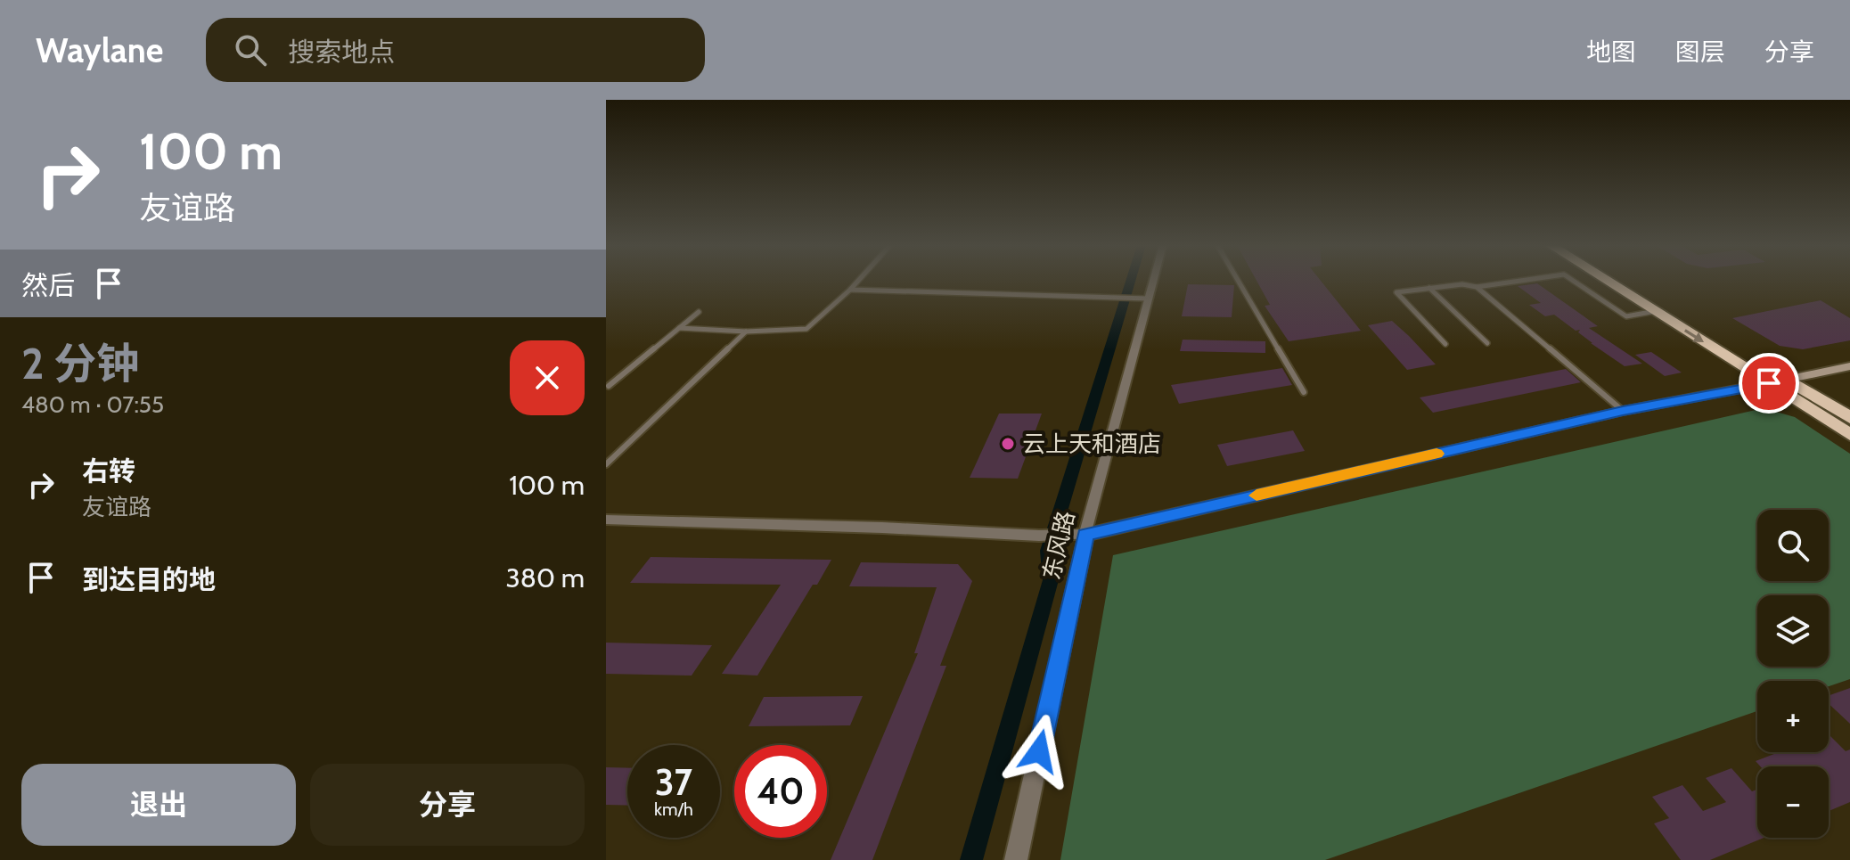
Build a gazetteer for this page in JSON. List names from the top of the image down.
{
  "streets": {
    "street": ["东风路"]
  },
  "places": ["云上天和酒店"],
  "page": {
    "header": "Waylane",
    "search": "搜索地点",
    "nav": ["地图", "图层", "分享"],
    "turn": ["100 m", "友谊路"],
    "then": "然后",
    "heading": ["2 分钟", "480 m · 07:55"],
    "list": [
      {
        "name": "右转",
        "note": "友谊路",
        "value": "100 m"
      },
      {
        "name": "到达目的地",
        "value": "380 m"
      }
    ],
    "map_buttons": ["+", "−"],
    "speed": "37 km/h",
    "limit": "40",
    "buttons": ["退出", "分享"]
  }
}
